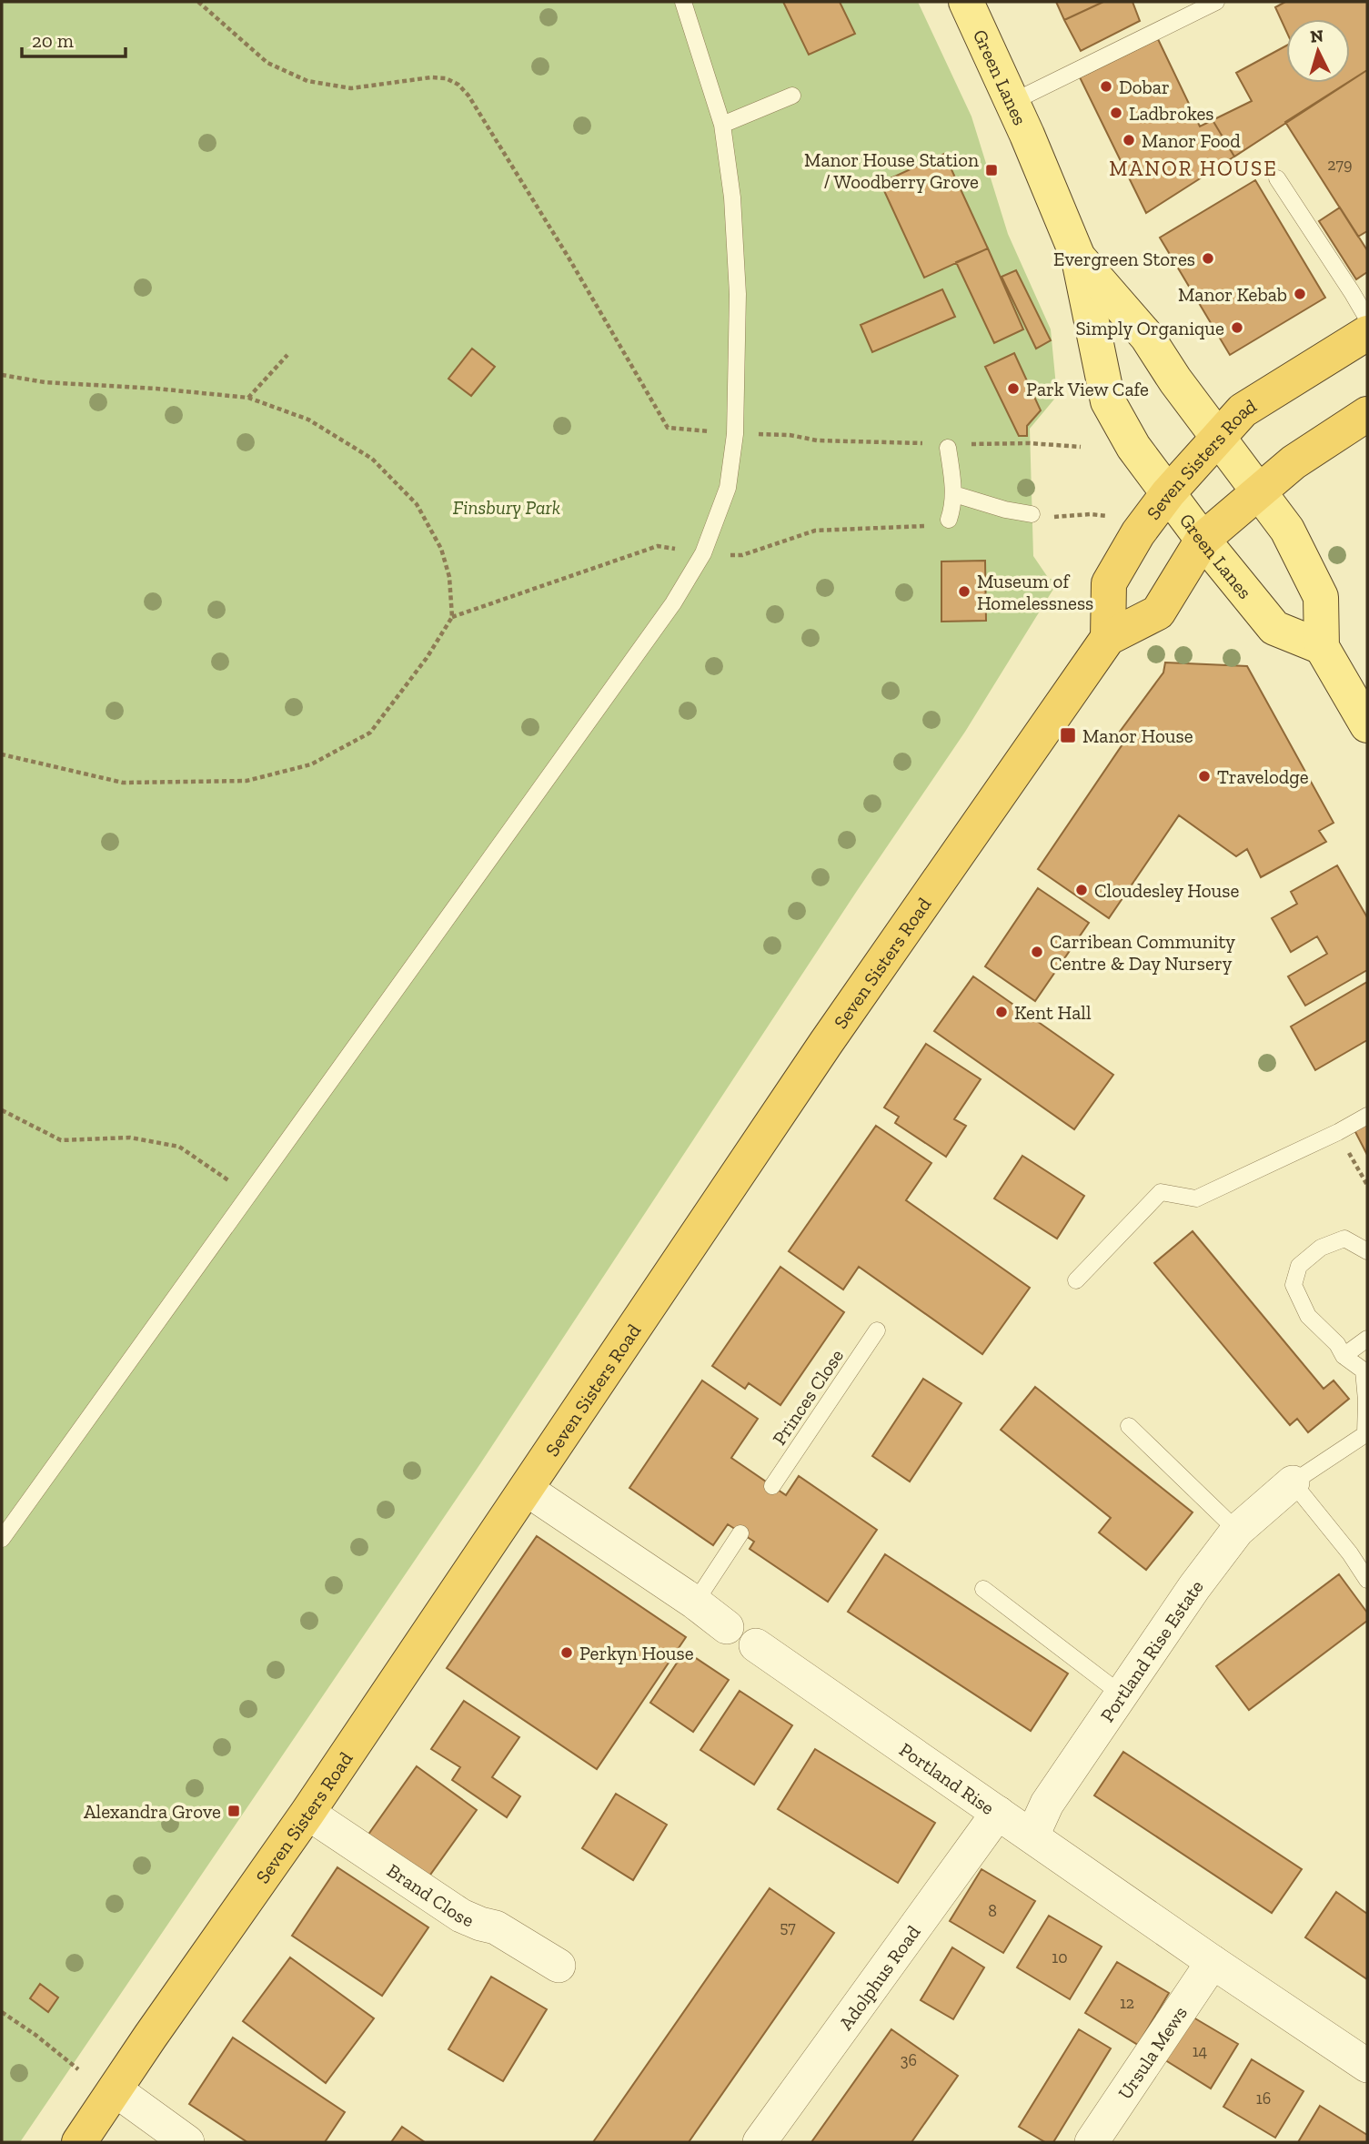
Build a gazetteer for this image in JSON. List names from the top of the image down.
{
  "streets": {
    "highway": ["Seven Sisters Road"],
    "main road": ["Green Lanes"],
    "street": [
      "Portland Rise Estate",
      "Portland Rise",
      "Brand Close",
      "Adolphus Road",
      "Ursula Mews"
    ],
    "lane": ["Princes Close"]
  },
  "crossings": [
    ["Green Lanes", "Seven Sisters Road"],
    ["Seven Sisters Road", "Portland Rise"],
    ["Seven Sisters Road", "Brand Close"],
    ["Portland Rise Estate", "Portland Rise"],
    ["Portland Rise", "Adolphus Road"],
    ["Portland Rise", "Ursula Mews"]
  ],
  "districts": ["MANOR HOUSE"],
  "parks": ["Finsbury Park"],
  "places": {
    "other": [
      "Dobar",
      "Ladbrokes",
      "Manor Food",
      "Evergreen Stores",
      "Manor Kebab",
      "Simply Organique",
      "Park View Cafe",
      "Museum of Homelessness",
      "Travelodge",
      "Cloudesley House",
      "Carribean Community Centre & Day Nursery",
      "Kent Hall",
      "Perkyn House"
    ],
    "transit": ["Manor House Station / Woodberry Grove", "Manor House", "Alexandra Grove"]
  },
  "house_numbers": [
    "279",
    "8",
    "57",
    "10",
    "12",
    "14",
    "36",
    "16"
  ],
  "scale_bar": "20 m",
  "north": "top"
}
